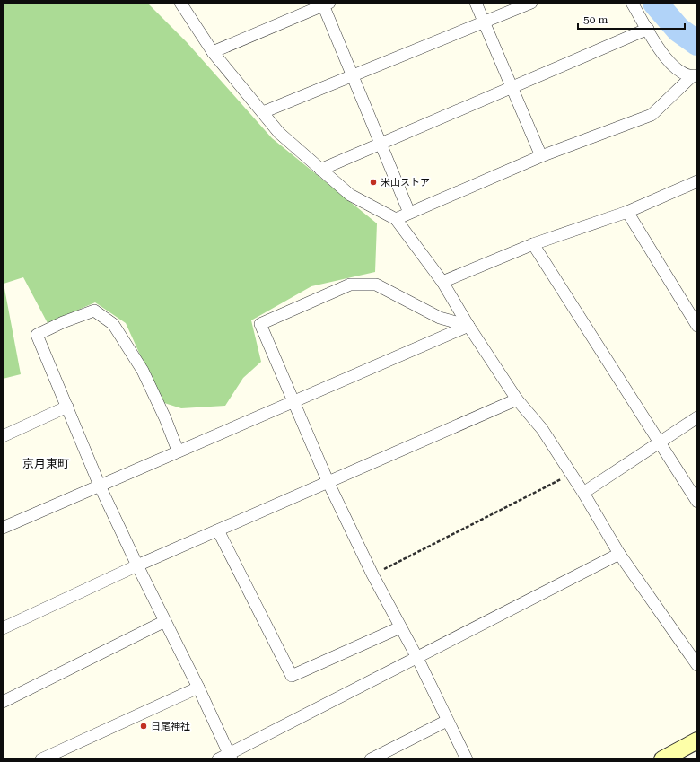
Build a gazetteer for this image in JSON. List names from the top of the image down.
{
  "districts": ["京月東町"],
  "places": ["米山ストア", "日尾神社"],
  "scale_bar": "50 m"
}
